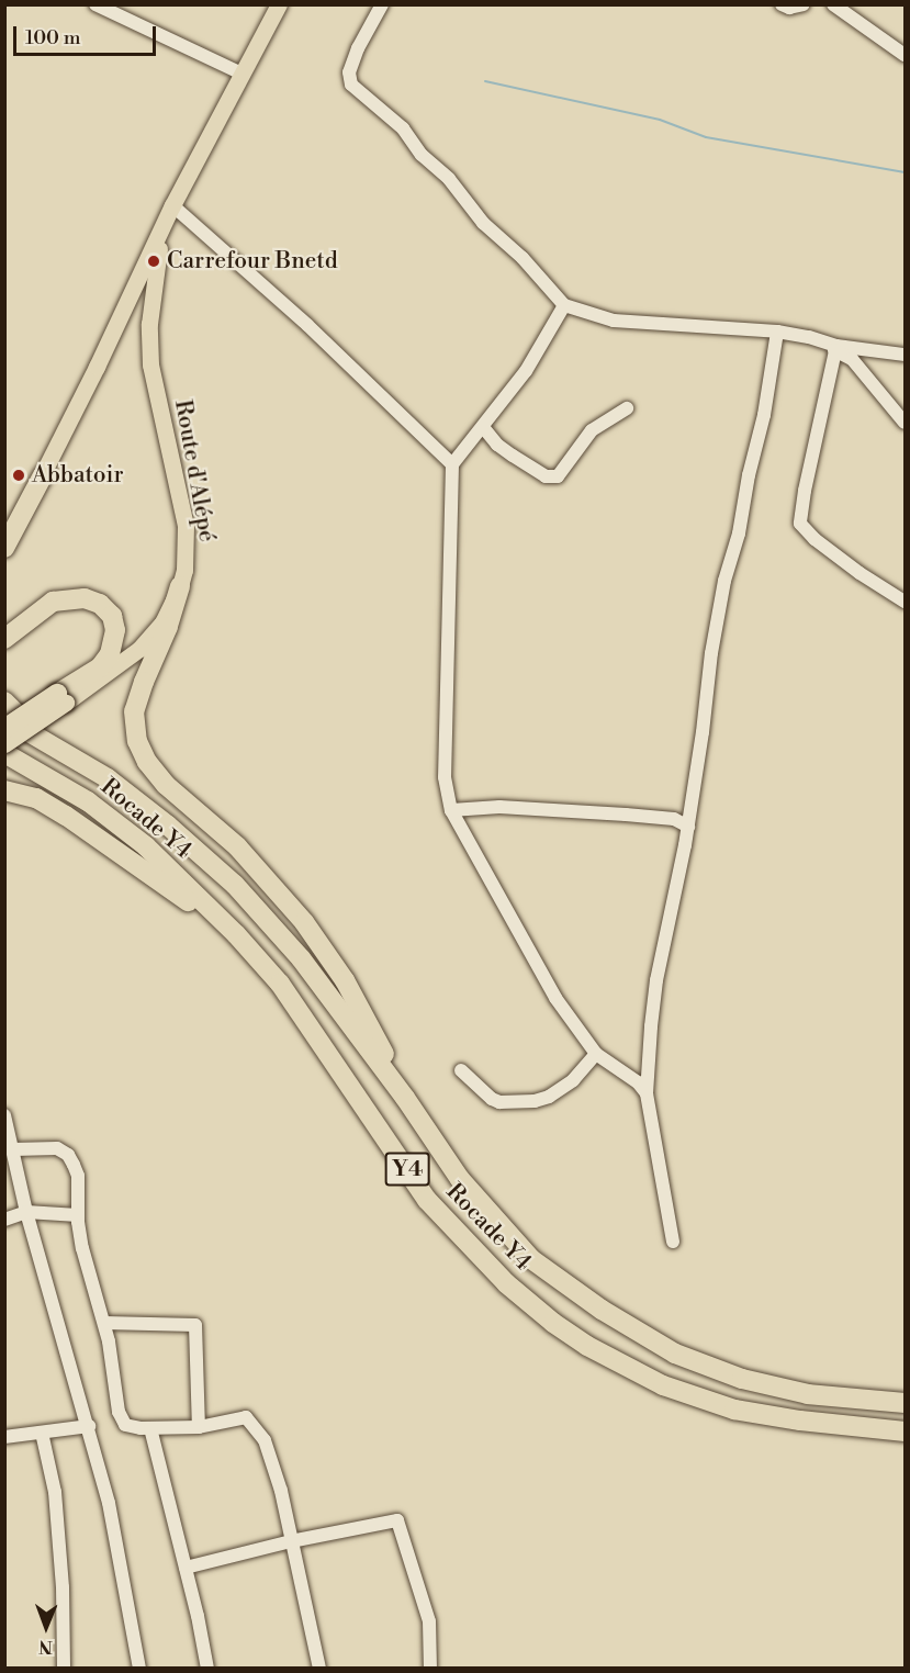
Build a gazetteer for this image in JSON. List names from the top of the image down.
{
  "streets": {
    "highway": ["Rocade Y4", "Y4"],
    "main road": ["Route d'Alépé"]
  },
  "places": ["Carrefour Bnetd", "Abbatoir"],
  "scale_bar": "100 m",
  "north": "bottom"
}
